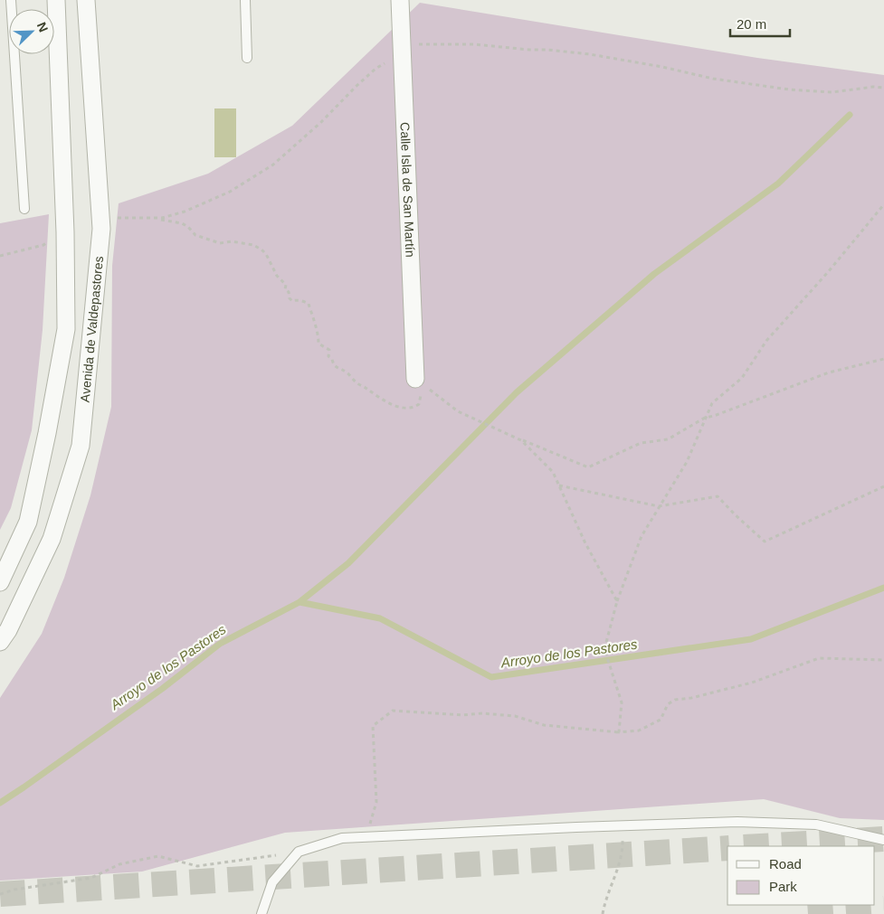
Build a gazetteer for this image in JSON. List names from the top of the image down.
{
  "streets": {
    "street": ["Calle Isla de San Martín", "Avenida de Valdepastores"]
  },
  "water": ["Arroyo de los Pastores"],
  "legend": ["Road", "Park"],
  "scale_bar": "20 m",
  "north": "top right"
}
